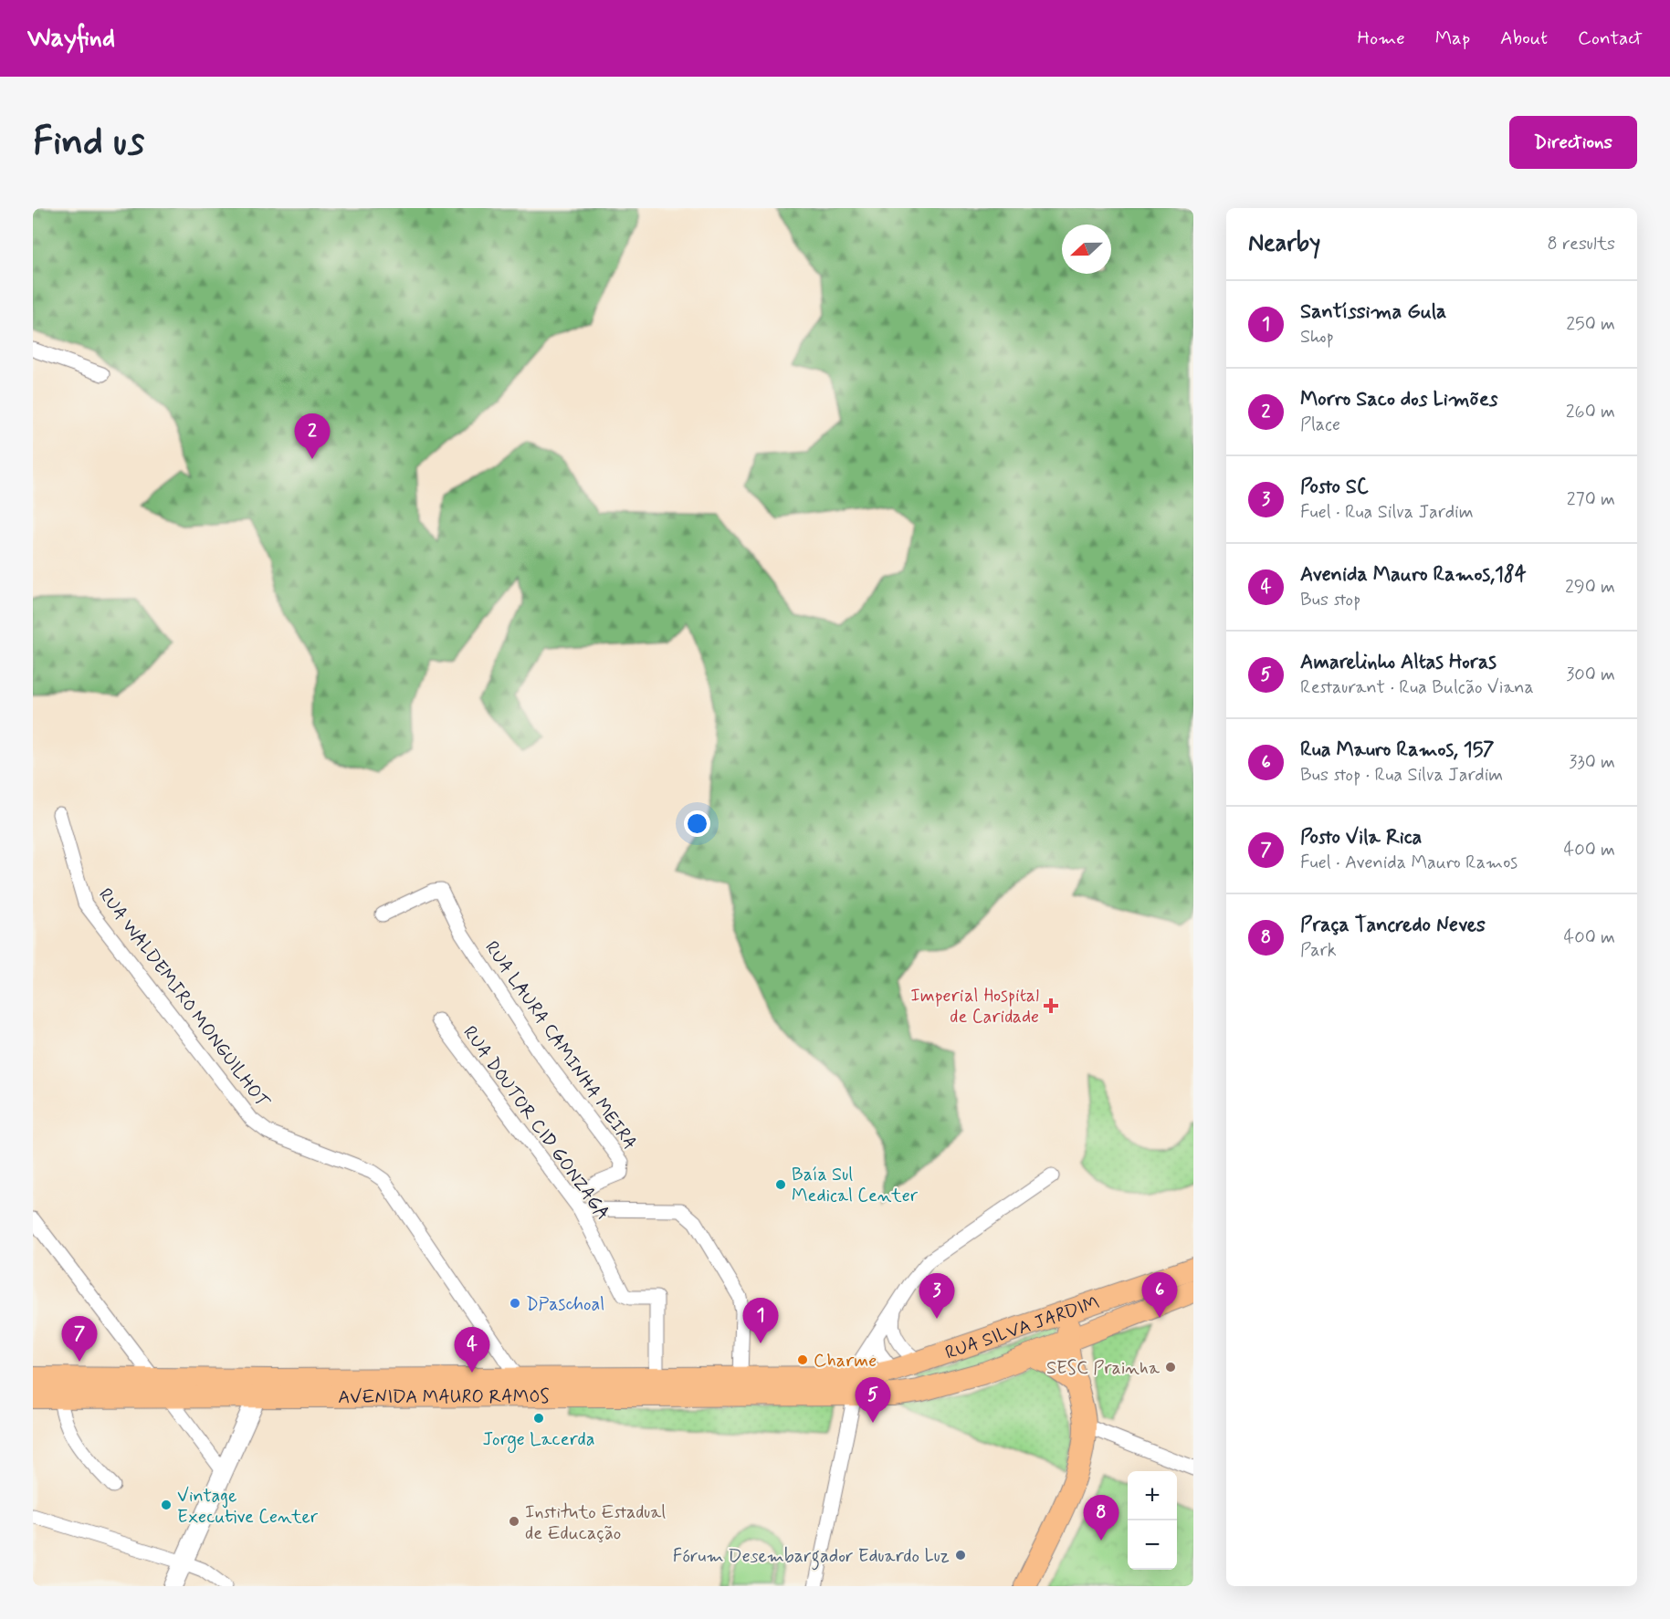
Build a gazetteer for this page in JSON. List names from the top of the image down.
{
  "streets": {
    "main road": ["RUA SILVA JARDIM", "AVENIDA MAURO RAMOS"],
    "street": ["RUA WALDEMIRO MONGUILHOT", "RUA LAURA CAMINHA MEIRA", "RUA DOUTOR CID GONZAGA"]
  },
  "crossings": [
    ["RUA WALDEMIRO MONGUILHOT", "AVENIDA MAURO RAMOS"],
    ["RUA LAURA CAMINHA MEIRA", "RUA DOUTOR CID GONZAGA"],
    ["RUA DOUTOR CID GONZAGA", "AVENIDA MAURO RAMOS"],
    ["RUA SILVA JARDIM", "AVENIDA MAURO RAMOS"]
  ],
  "places": {
    "health": ["Imperial Hospital de Caridade"],
    "other": [
      "Baía Sul Medical Center",
      "DPaschoal",
      "Charme",
      "SESC Prainha",
      "Jorge Lacerda",
      "Vintage Executive Center",
      "Instituto Estadual de Educação",
      "Fórum Desembargador Eduardo Luz"
    ]
  },
  "north": "left",
  "page": {
    "header": "Wayfind",
    "nav": [
      "Home",
      "Map",
      "About",
      "Contact"
    ],
    "buttons": "Directions",
    "title": "Find us",
    "heading": ["Nearby", "8 results"],
    "list": [
      {
        "mark": "1",
        "name": "Santíssima Gula",
        "note": "Shop",
        "value": "250 m"
      },
      {
        "mark": "2",
        "name": "Morro Saco dos Limões",
        "note": "Place",
        "value": "260 m"
      },
      {
        "mark": "3",
        "name": "Posto SC",
        "note": "Fuel · Rua Silva Jardim",
        "value": "270 m"
      },
      {
        "mark": "4",
        "name": "Avenida Mauro Ramos,184",
        "note": "Bus stop",
        "value": "290 m"
      },
      {
        "mark": "5",
        "name": "Amarelinho Altas Horas",
        "note": "Restaurant · Rua Bulcão Viana",
        "value": "300 m"
      },
      {
        "mark": "6",
        "name": "Rua Mauro Ramos, 157",
        "note": "Bus stop · Rua Silva Jardim",
        "value": "330 m"
      },
      {
        "mark": "7",
        "name": "Posto Vila Rica",
        "note": "Fuel · Avenida Mauro Ramos",
        "value": "400 m"
      },
      {
        "mark": "8",
        "name": "Praça Tancredo Neves",
        "note": "Park",
        "value": "400 m"
      }
    ],
    "pins": [
      "2",
      "6",
      "3",
      "1",
      "7",
      "4",
      "5",
      "8"
    ],
    "map_buttons": ["+", "−"]
  }
}
